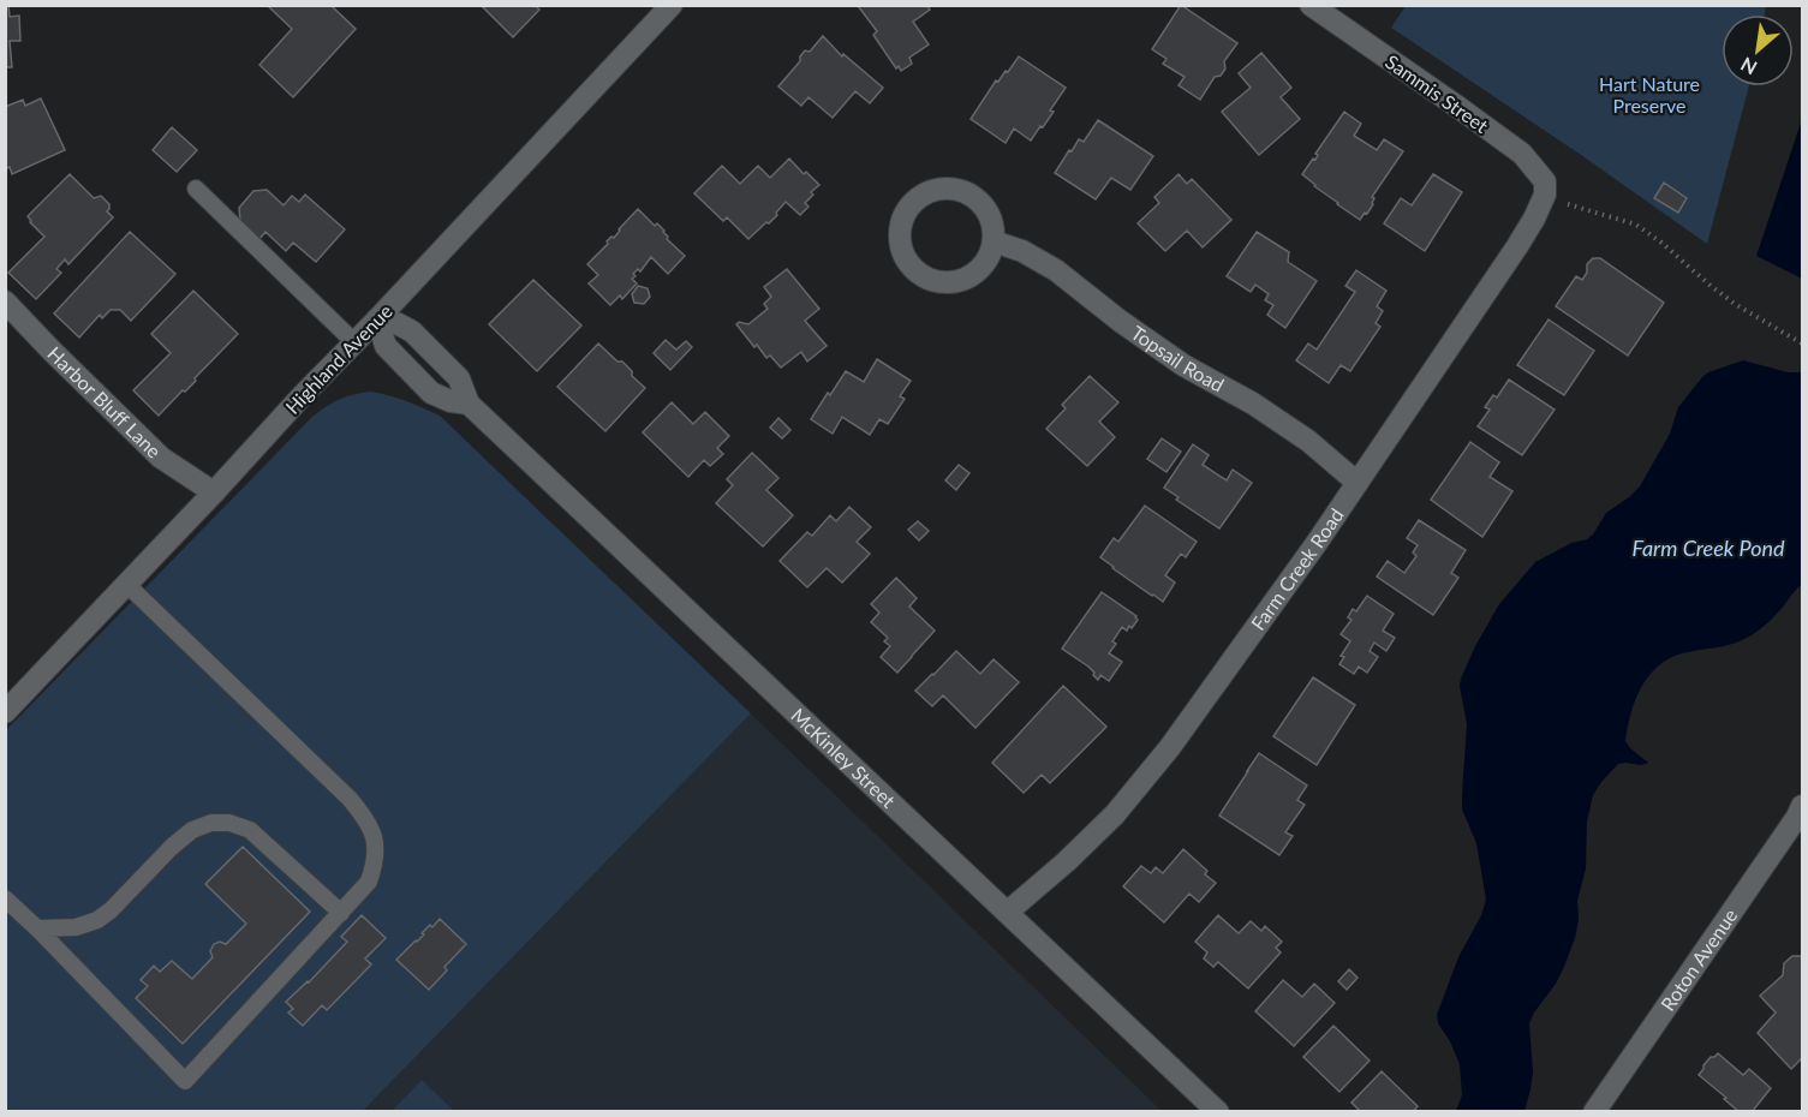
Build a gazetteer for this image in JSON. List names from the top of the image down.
{
  "streets": {
    "street": [
      "Sammis Street",
      "Topsail Road",
      "Highland Avenue",
      "Harbor Bluff Lane",
      "Farm Creek Road",
      "McKinley Street",
      "Roton Avenue"
    ]
  },
  "crossings": [
    ["Sammis Street", "Farm Creek Road"],
    ["Topsail Road", "Farm Creek Road"],
    ["Highland Avenue", "Harbor Bluff Lane"],
    ["Highland Avenue", "McKinley Street"],
    ["Farm Creek Road", "McKinley Street"]
  ],
  "water": ["Farm Creek Pond"],
  "parks": ["Hart Nature Preserve"],
  "north": "bottom left"
}
